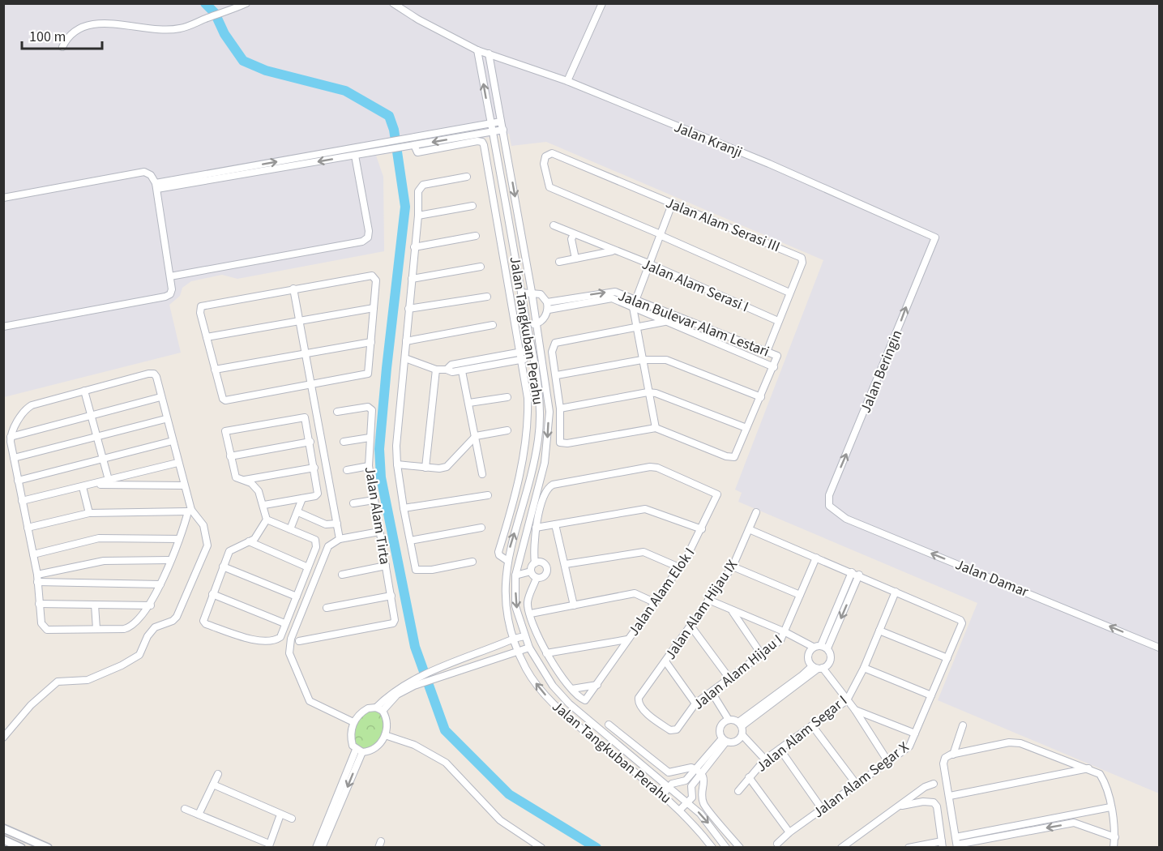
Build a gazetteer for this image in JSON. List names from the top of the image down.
{
  "streets": {
    "street": [
      "Jalan Kranji",
      "Jalan Alam Serasi III",
      "Jalan Alam Serasi I",
      "Jalan Bulevar Alam Lestari",
      "Jalan Tangkuban Perahu",
      "Jalan Beringin",
      "Jalan Alam Tirta",
      "Jalan Damar",
      "Jalan Alam Elok I",
      "Jalan Alam Hijau IX",
      "Jalan Alam Hijau I",
      "Jalan Alam Segar I",
      "Jalan Alam Segar X"
    ]
  },
  "crossings": [
    ["Jalan Kranji", "Jalan Tangkuban Perahu"],
    ["Jalan Kranji", "Jalan Beringin"],
    ["Jalan Alam Serasi III", "Jalan Alam Serasi I"],
    ["Jalan Alam Serasi III", "Jalan Bulevar Alam Lestari"],
    ["Jalan Beringin", "Jalan Damar"],
    ["Jalan Alam Hijau IX", "Jalan Alam Hijau I"],
    ["Jalan Alam Segar I", "Jalan Alam Segar X"]
  ],
  "one_way": ["Jalan Beringin"],
  "scale_bar": "100 m"
}
